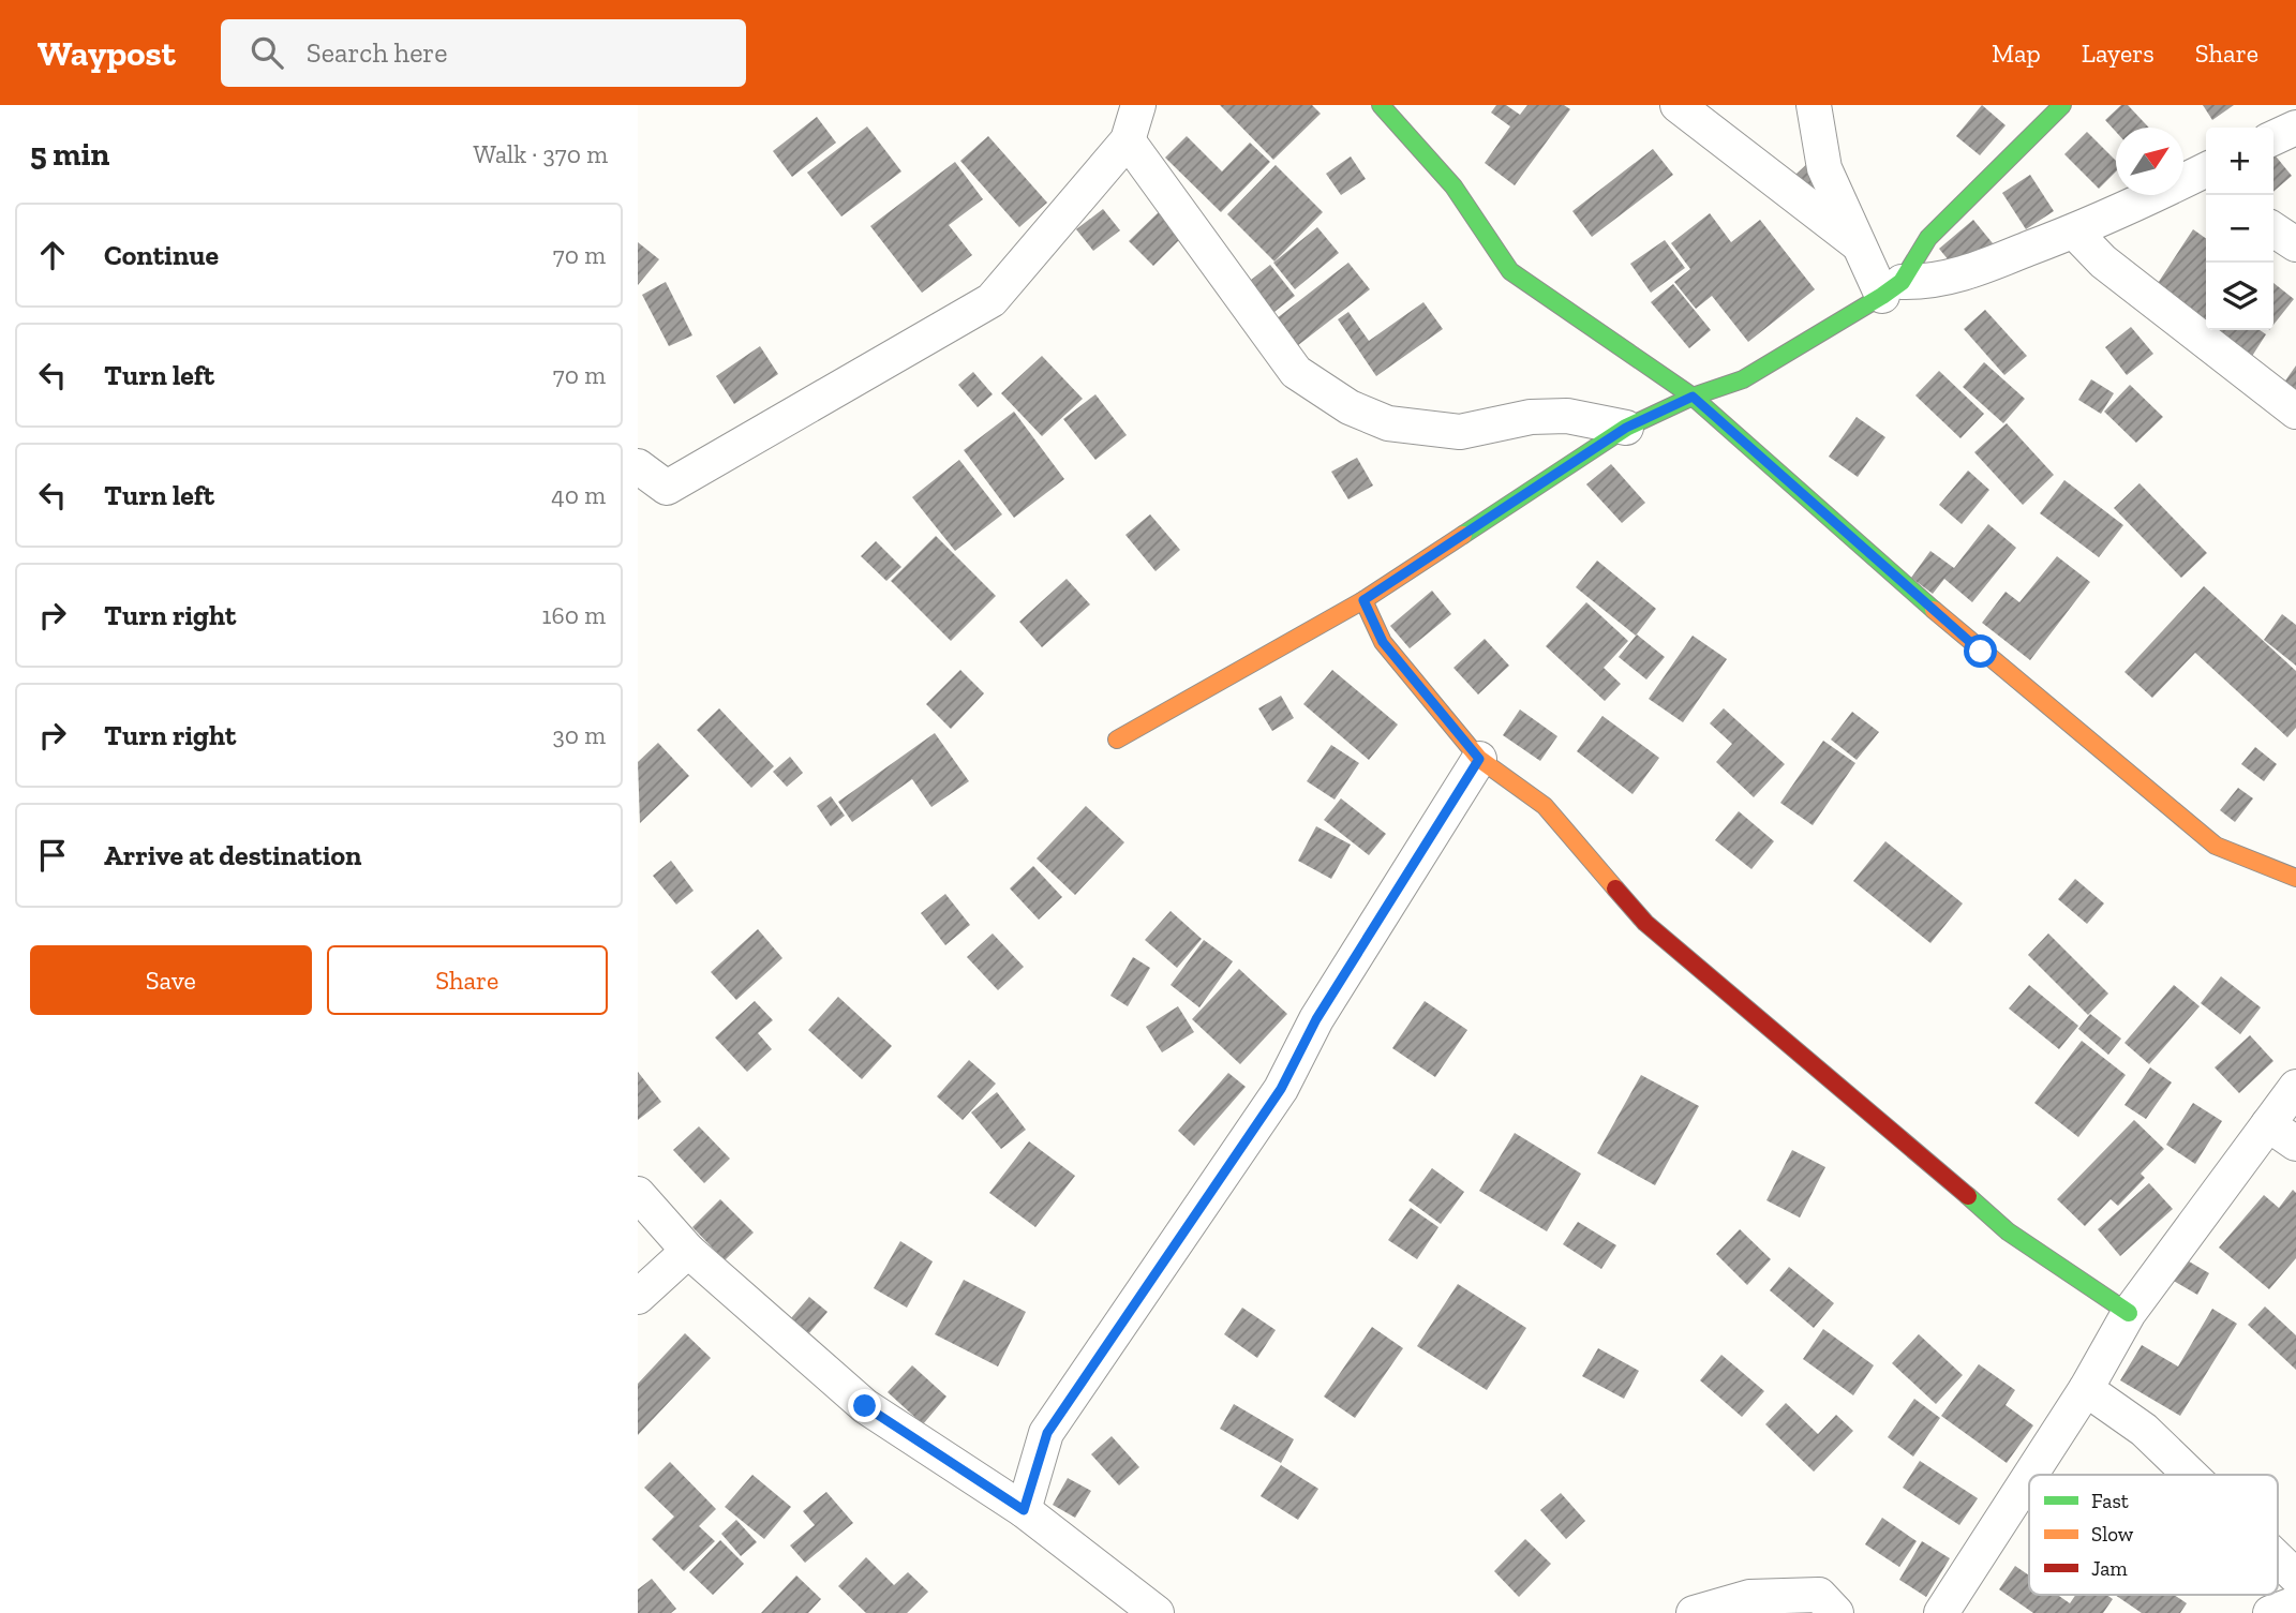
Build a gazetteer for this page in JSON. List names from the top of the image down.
{
  "legend": ["Fast", "Slow", "Jam"],
  "north": "top right",
  "page": {
    "header": "Waypost",
    "search": "Search here",
    "nav": ["Map", "Layers", "Share"],
    "heading": ["5 min", "Walk · 370 m"],
    "map_buttons": ["+", "−"],
    "list": [
      ["Continue", "70 m"],
      ["Turn left", "70 m"],
      ["Turn left", "40 m"],
      ["Turn right", "160 m"],
      ["Turn right", "30 m"],
      "Arrive at destination"
    ],
    "buttons": ["Save", "Share"]
  }
}
